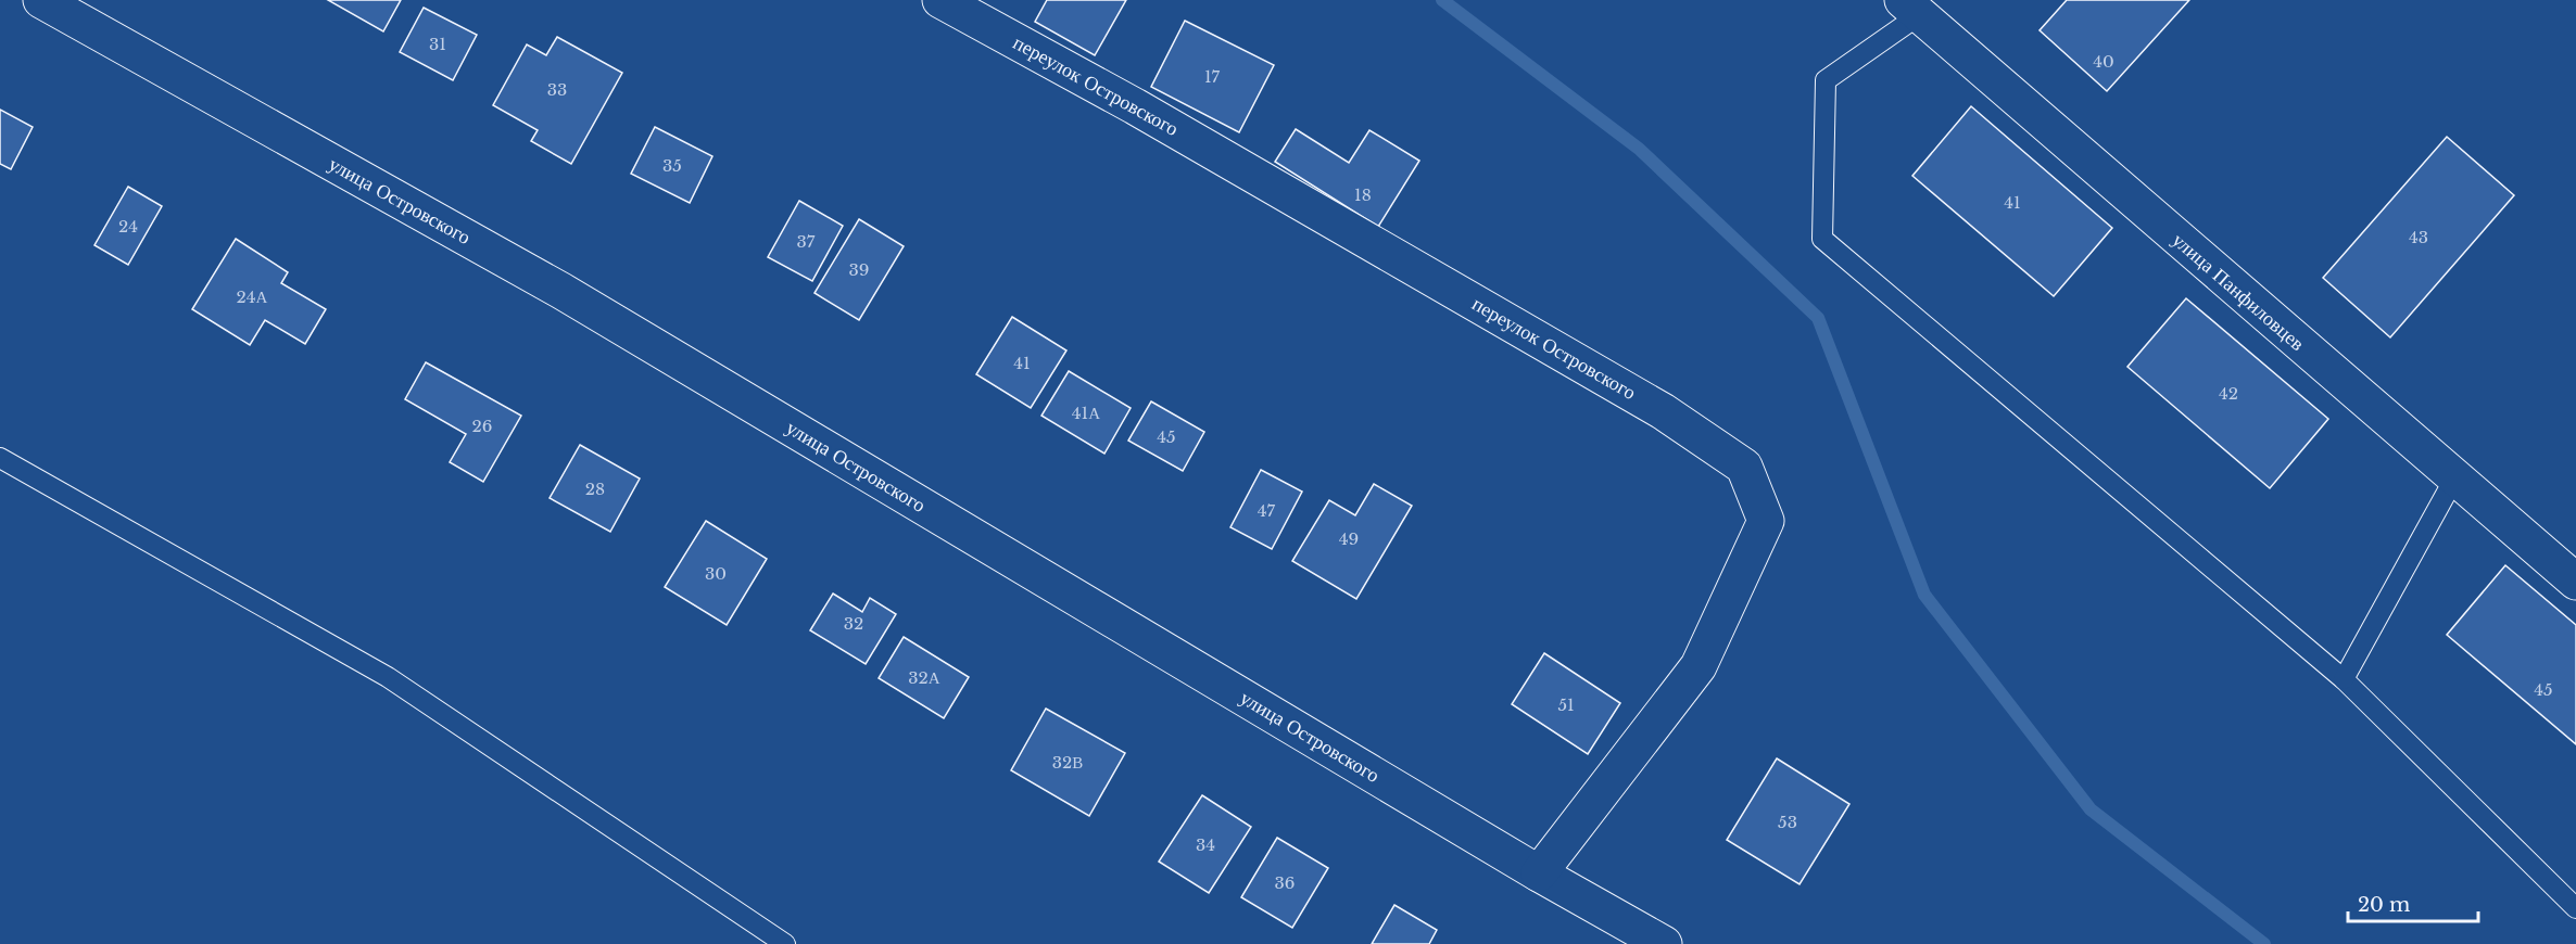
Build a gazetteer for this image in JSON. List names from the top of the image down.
{
  "streets": {
    "street": ["переулок Островского", "улица Островского", "улица Панфиловцев"]
  },
  "crossings": [
    ["переулок Островского", "улица Островского"]
  ],
  "house_numbers": [
    "31",
    "40",
    "17",
    "33",
    "35",
    "18",
    "41",
    "24",
    "43",
    "37",
    "39",
    "24А",
    "41",
    "42",
    "41А",
    "26",
    "45",
    "28",
    "47",
    "49",
    "30",
    "32",
    "32А",
    "45",
    "51",
    "32В",
    "53",
    "34",
    "36"
  ],
  "scale_bar": "20 m"
}
